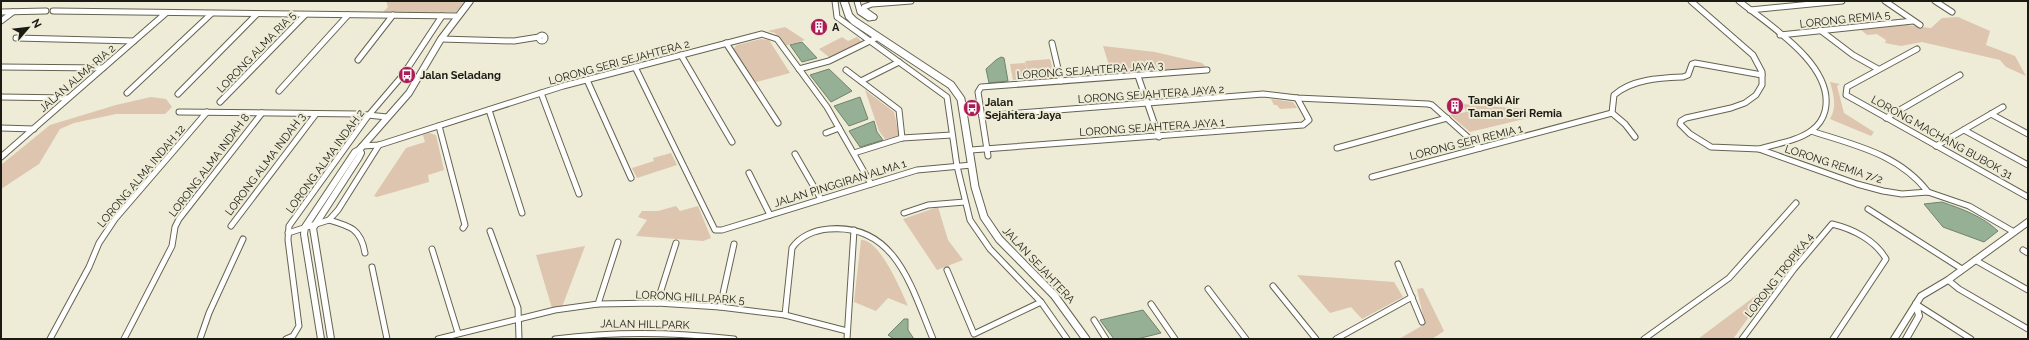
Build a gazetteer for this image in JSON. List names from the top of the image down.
{
  "streets": {
    "main road": ["JALAN SEJAHTERA"],
    "street": [
      "LORONG REMIA 5",
      "LORONG ALMA RIA 5",
      "LORONG SERI SEJAHTERA 2",
      "LORONG SEJAHTERA JAYA 3",
      "JALAN ALMA RIA 2",
      "LORONG SEJAHTERA JAYA 2",
      "LORONG SEJAHTERA JAYA 1",
      "LORONG MACHANG BUBOK 31",
      "LORONG SERI REMIA 1",
      "LORONG ALMA INDAH 2",
      "LORONG ALMA INDAH 3",
      "LORONG REMIA 7/2",
      "LORONG ALMA INDAH 8",
      "LORONG ALMA INDAH 12",
      "JALAN PINGGIRAN ALMA 1",
      "LORONG TROPIKA 4",
      "LORONG HILLPARK 5",
      "JALAN HILLPARK"
    ]
  },
  "crossings": [
    ["LORONG SERI SEJAHTERA 2", "JALAN PINGGIRAN ALMA 1"],
    ["LORONG SEJAHTERA JAYA 3", "LORONG SEJAHTERA JAYA 2"],
    ["LORONG SEJAHTERA JAYA 2", "LORONG SEJAHTERA JAYA 1"],
    ["LORONG SEJAHTERA JAYA 2", "LORONG SERI REMIA 1"],
    ["LORONG SEJAHTERA JAYA 1", "JALAN SEJAHTERA"],
    ["JALAN PINGGIRAN ALMA 1", "JALAN SEJAHTERA"]
  ],
  "places": {
    "building": ["A", "Tangki Air Taman Seri Remia"],
    "bus stop": ["Jalan Seladang", "Jalan Sejahtera Jaya"]
  },
  "north": "top right"
}
